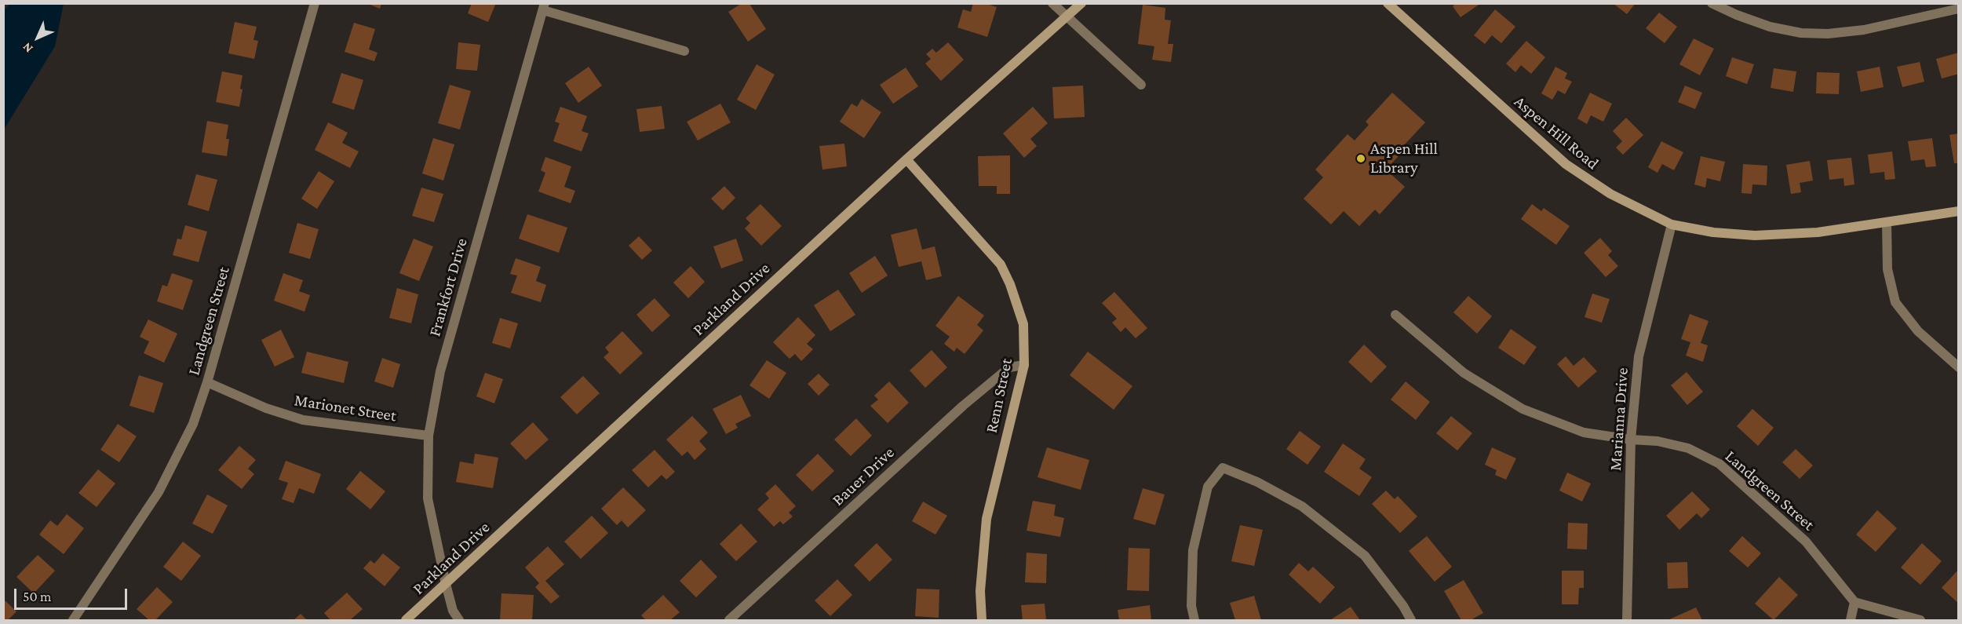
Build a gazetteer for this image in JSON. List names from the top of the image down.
{
  "streets": {
    "street": [
      "Aspen Hill Road",
      "Frankfort Drive",
      "Parkland Drive",
      "Landgreen Street",
      "Renn Street",
      "Marionet Street",
      "Marianna Drive",
      "Bauer Drive"
    ]
  },
  "crossings": [
    ["Aspen Hill Road", "Marianna Drive"],
    ["Frankfort Drive", "Parkland Drive"],
    ["Frankfort Drive", "Marionet Street"],
    ["Parkland Drive", "Renn Street"],
    ["Landgreen Street", "Marionet Street"],
    ["Landgreen Street", "Marianna Drive"],
    ["Renn Street", "Bauer Drive"]
  ],
  "places": ["Aspen Hill Library"],
  "scale_bar": "50 m",
  "north": "bottom left"
}
